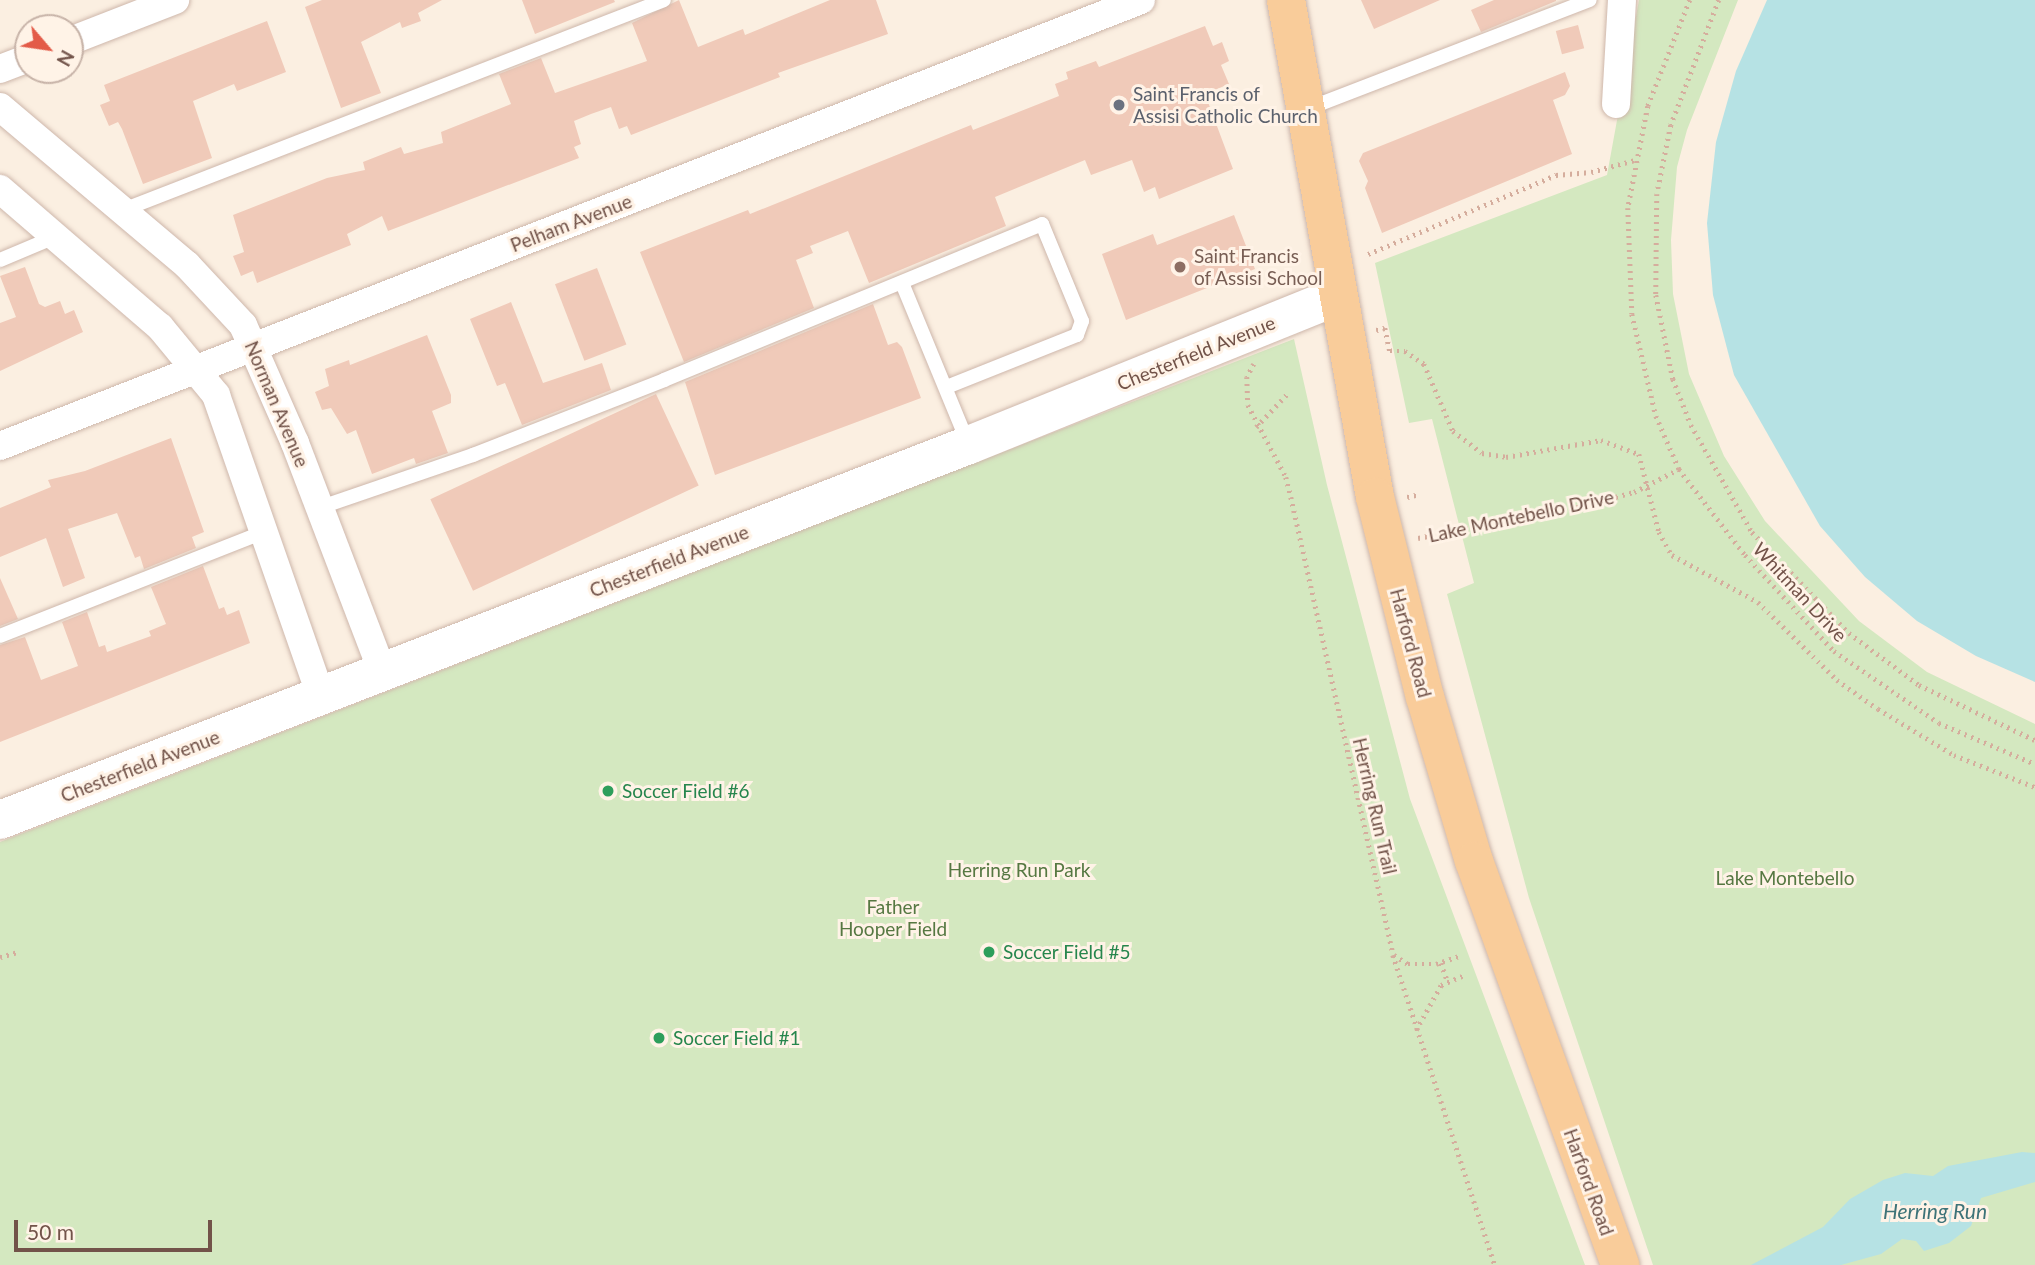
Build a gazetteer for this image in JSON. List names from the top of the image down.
{
  "streets": {
    "main road": ["Harford Road"],
    "street": ["Pelham Avenue", "Chesterfield Avenue", "Norman Avenue"],
    "path": ["Lake Montebello Drive", "Whitman Drive", "Herring Run Trail"]
  },
  "crossings": [
    ["Pelham Avenue", "Norman Avenue"],
    ["Chesterfield Avenue", "Norman Avenue"],
    ["Chesterfield Avenue", "Harford Road"],
    ["Lake Montebello Drive", "Whitman Drive"],
    ["Lake Montebello Drive", "Harford Road"]
  ],
  "water": ["Herring Run"],
  "parks": ["Herring Run Park", "Lake Montebello", "Father Hooper Field"],
  "places": [
    "Saint Francis of Assisi Catholic Church",
    "Saint Francis of Assisi School",
    "Soccer Field #6",
    "Soccer Field #5",
    "Soccer Field #1"
  ],
  "scale_bar": "50 m",
  "north": "bottom right"
}
